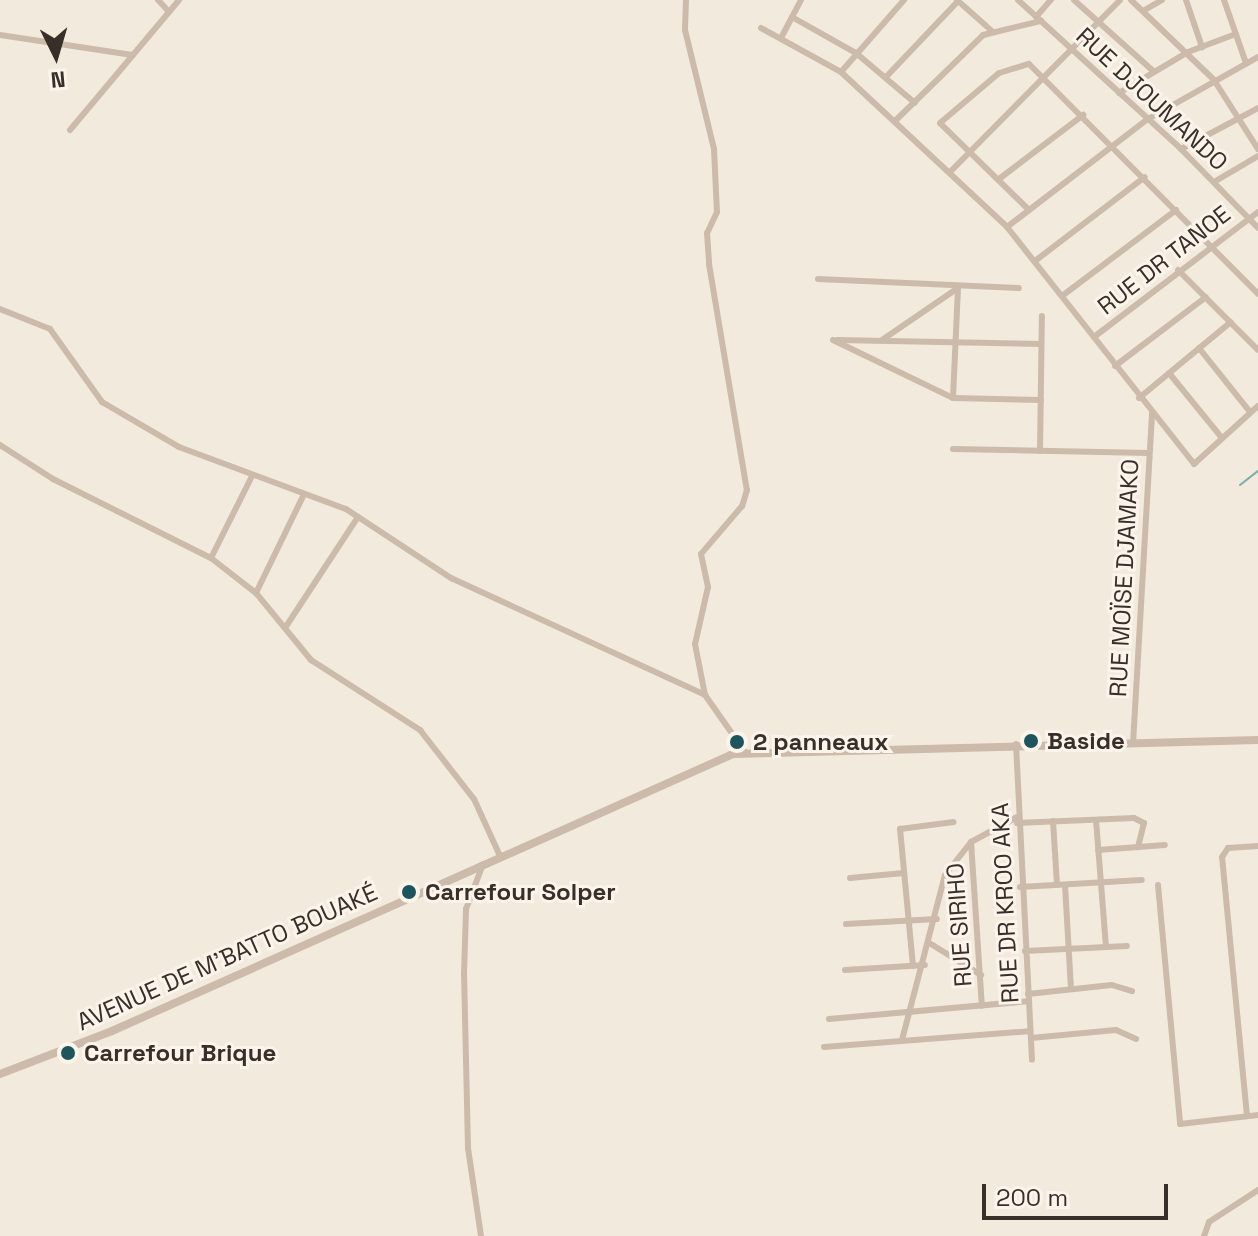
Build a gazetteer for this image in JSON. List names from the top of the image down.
{
  "streets": {
    "street": [
      "RUE DJOUMANDO",
      "RUE DR TANOE",
      "RUE MOÏSE DJAMAKO",
      "RUE DR KROO AKA",
      "RUE SIRIHO",
      "AVENUE DE M'BATTO BOUAKÉ"
    ]
  },
  "crossings": [
    ["RUE DJOUMANDO", "RUE DR TANOE"],
    ["RUE MOÏSE DJAMAKO", "AVENUE DE M'BATTO BOUAKÉ"],
    ["RUE DR KROO AKA", "AVENUE DE M'BATTO BOUAKÉ"]
  ],
  "places": [
    "Baside",
    "2 panneaux",
    "Carrefour Solper",
    "Carrefour Brique"
  ],
  "scale_bar": "200 m",
  "north": "bottom"
}
